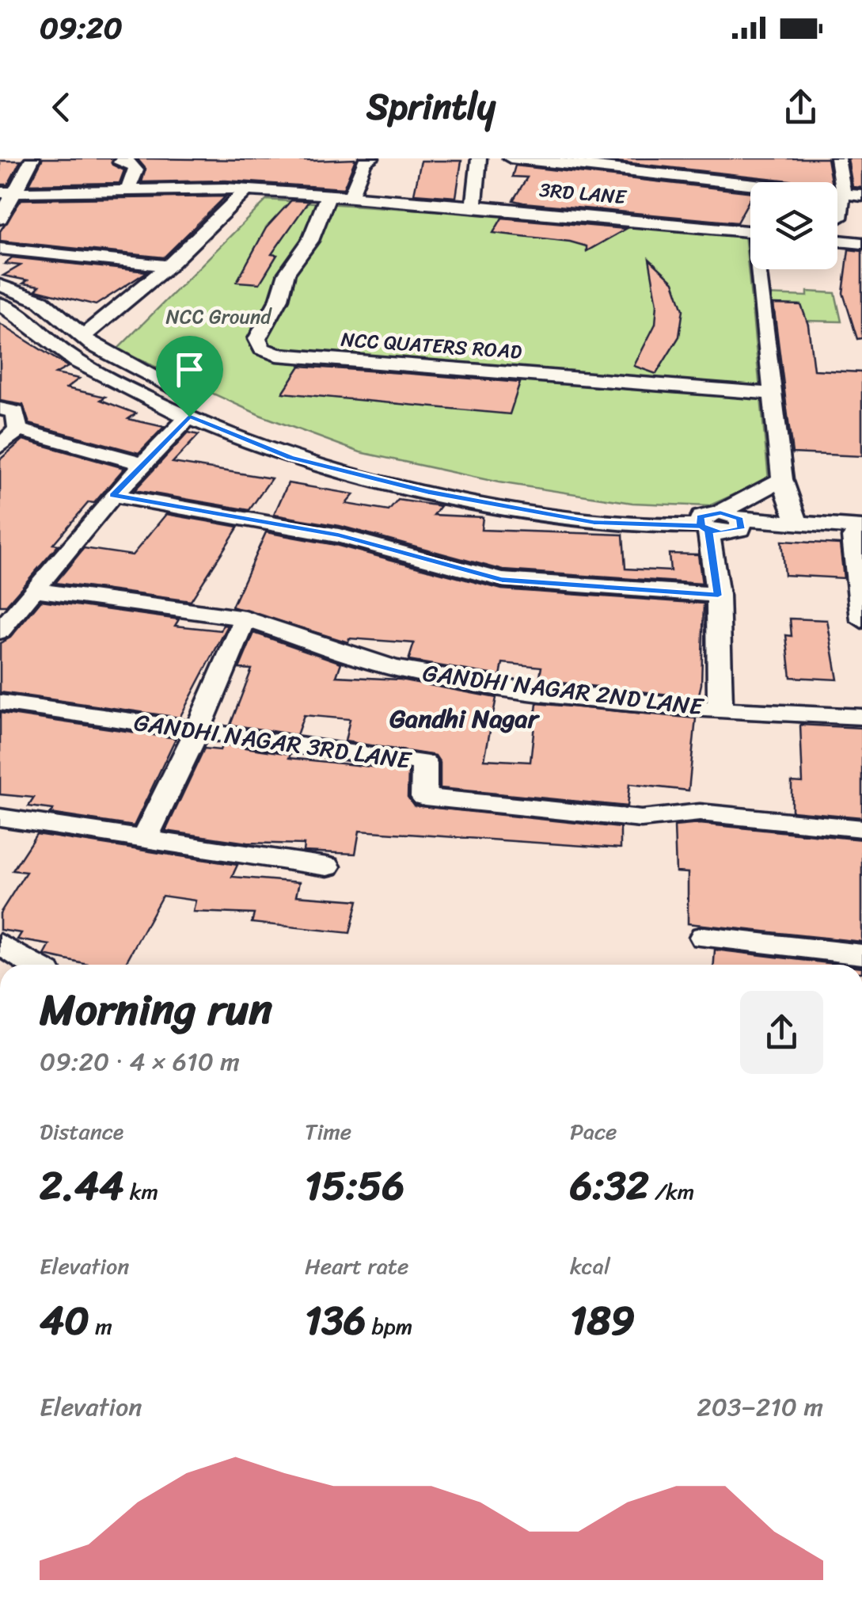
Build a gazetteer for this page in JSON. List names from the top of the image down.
{
  "streets": {
    "street": [
      "3RD LANE",
      "NCC QUATERS ROAD",
      "GANDHI NAGAR 2ND LANE",
      "GANDHI NAGAR 3RD LANE"
    ]
  },
  "crossings": [
    ["3RD LANE", "NCC QUATERS ROAD"]
  ],
  "districts": ["Gandhi Nagar"],
  "parks": ["NCC Ground"],
  "page": {
    "status": "09:20",
    "header": "Sprintly",
    "heading": ["Morning run", "09:20 · 4 × 610 m"],
    "stats": [
      ["Distance", "2.44 km"],
      ["Time", "15:56"],
      ["Pace", "6:32 /km"],
      ["Elevation", "40 m"],
      ["Heart rate", "136 bpm"],
      ["kcal", "189"]
    ],
    "chart": ["Elevation", "203–210 m"]
  }
}
